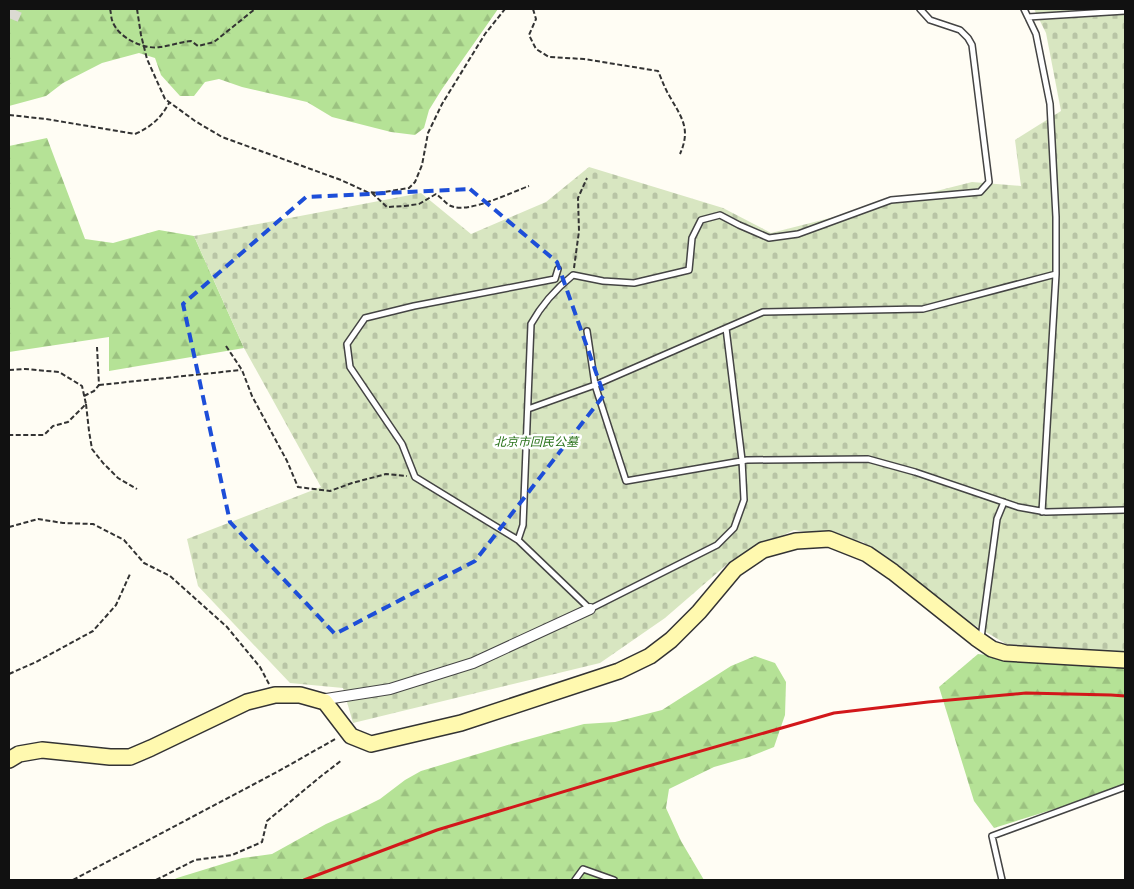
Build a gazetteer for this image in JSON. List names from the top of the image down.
{
  "parks": ["北京市回民公墓"]
}
